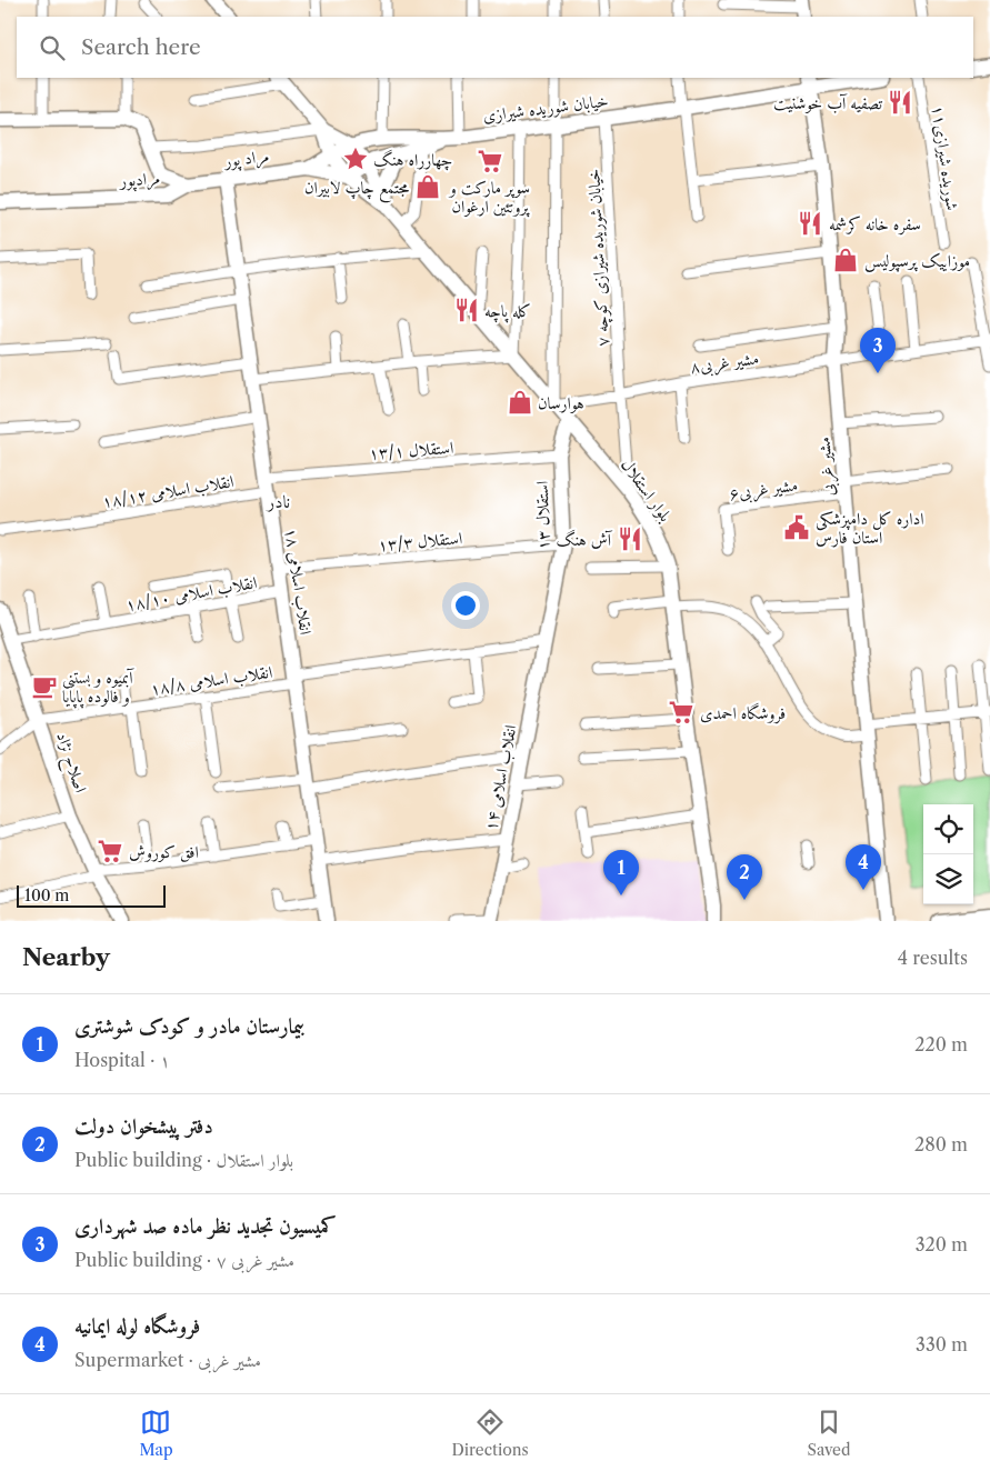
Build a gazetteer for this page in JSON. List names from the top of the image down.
{
  "streets": {
    "main road": [
      "خیابان شوریده شیرازی",
      "مراد پور",
      "مرادپور",
      "مشیر غربی",
      "بلوار استقلال",
      "۱۳ استقلال",
      "۱۸ انقلاب اسلامی",
      "اصلاح نژاد",
      "۱۴ انقلاب اسلامی"
    ],
    "street": [
      "شوریده شیرازی۱۱",
      "خیابان شوریده شیرازی کوچه ۷",
      "مشیر غربی۸",
      "۱۳/۱ استقلال",
      "مشیر غربی۶",
      "۱۸/۱۲ انقلاب اسلامی",
      "۱۳/۳ استقلال",
      "۱۸/۱۰ انقلاب اسلامی",
      "۱۸/۸ انقلاب اسلامی"
    ]
  },
  "crossings": [
    ["خیابان شوریده شیرازی", "مراد پور"],
    ["خیابان شوریده شیرازی", "خیابان شوریده شیرازی کوچه ۷"],
    ["خیابان شوریده شیرازی", "مشیر غربی"],
    ["خیابان شوریده شیرازی", "بلوار استقلال"],
    ["مراد پور", "مرادپور"],
    ["مراد پور", "بلوار استقلال"],
    ["مراد پور", "۱۸ انقلاب اسلامی"],
    ["خیابان شوریده شیرازی کوچه ۷", "مشیر غربی۸"],
    ["خیابان شوریده شیرازی کوچه ۷", "بلوار استقلال"],
    ["مشیر غربی۸", "مشیر غربی"],
    ["مشیر غربی۸", "بلوار استقلال"],
    ["۱۳/۱ استقلال", "۱۳ استقلال"],
    ["۱۳/۱ استقلال", "۱۸ انقلاب اسلامی"],
    ["مشیر غربی", "مشیر غربی۶"],
    ["بلوار استقلال", "۱۳ استقلال"],
    ["۱۸/۱۲ انقلاب اسلامی", "۱۸ انقلاب اسلامی"],
    ["۱۳ استقلال", "۱۳/۳ استقلال"],
    ["۱۳ استقلال", "۱۸/۸ انقلاب اسلامی"],
    ["۱۳ استقلال", "۱۴ انقلاب اسلامی"],
    ["۱۳/۳ استقلال", "۱۸ انقلاب اسلامی"],
    ["۱۸ انقلاب اسلامی", "۱۸/۱۰ انقلاب اسلامی"],
    ["۱۸ انقلاب اسلامی", "۱۸/۸ انقلاب اسلامی"],
    ["۱۸/۱۰ انقلاب اسلامی", "اصلاح نژاد"],
    ["۱۸/۸ انقلاب اسلامی", "اصلاح نژاد"],
    ["۱۸/۸ انقلاب اسلامی", "۱۴ انقلاب اسلامی"]
  ],
  "districts": ["نادر"],
  "places": {
    "restaurant": [
      "تصفیه آب خوشنیت",
      "سفره خانه کرشمه",
      "کله پاچه",
      "آش هنگ"
    ],
    "place": ["چهارراه هنگ"],
    "supermarket": ["سوپر مارکت و پروتئین ارغوان", "فروشگاه احمدی", "افق کوروش"],
    "shop": ["مجتمع چاپ لابيران", "موزاییک پرسپولیس", "هوارسان"],
    "public building": ["اداره کل دامپزشکی استان فارس"],
    "cafe": ["آبمیوه و بستنی و فالوده پاپایا"]
  },
  "scale_bar": "100 m",
  "page": {
    "search": "Search here",
    "pins": [
      "3",
      "4",
      "1",
      "2"
    ],
    "scale": "100 m",
    "heading": ["Nearby", "4 results"],
    "list": [
      {
        "mark": "1",
        "name": "بیمارستان مادر و کودک شوشتری",
        "note": "Hospital · ۱",
        "value": "220 m"
      },
      {
        "mark": "2",
        "name": "دفتر پیشخوان دولت",
        "note": "Public building · بلوار استقلال",
        "value": "280 m"
      },
      {
        "mark": "3",
        "name": "کمیسیون تجدید نظر ماده صد شهرداری",
        "note": "Public building · مشیر غربی ۷",
        "value": "320 m"
      },
      {
        "mark": "4",
        "name": "فروشگاه لوله ایمانیه",
        "note": "Supermarket · مشیر غربی",
        "value": "330 m"
      }
    ],
    "nav": ["Map", "Directions", "Saved"]
  }
}
